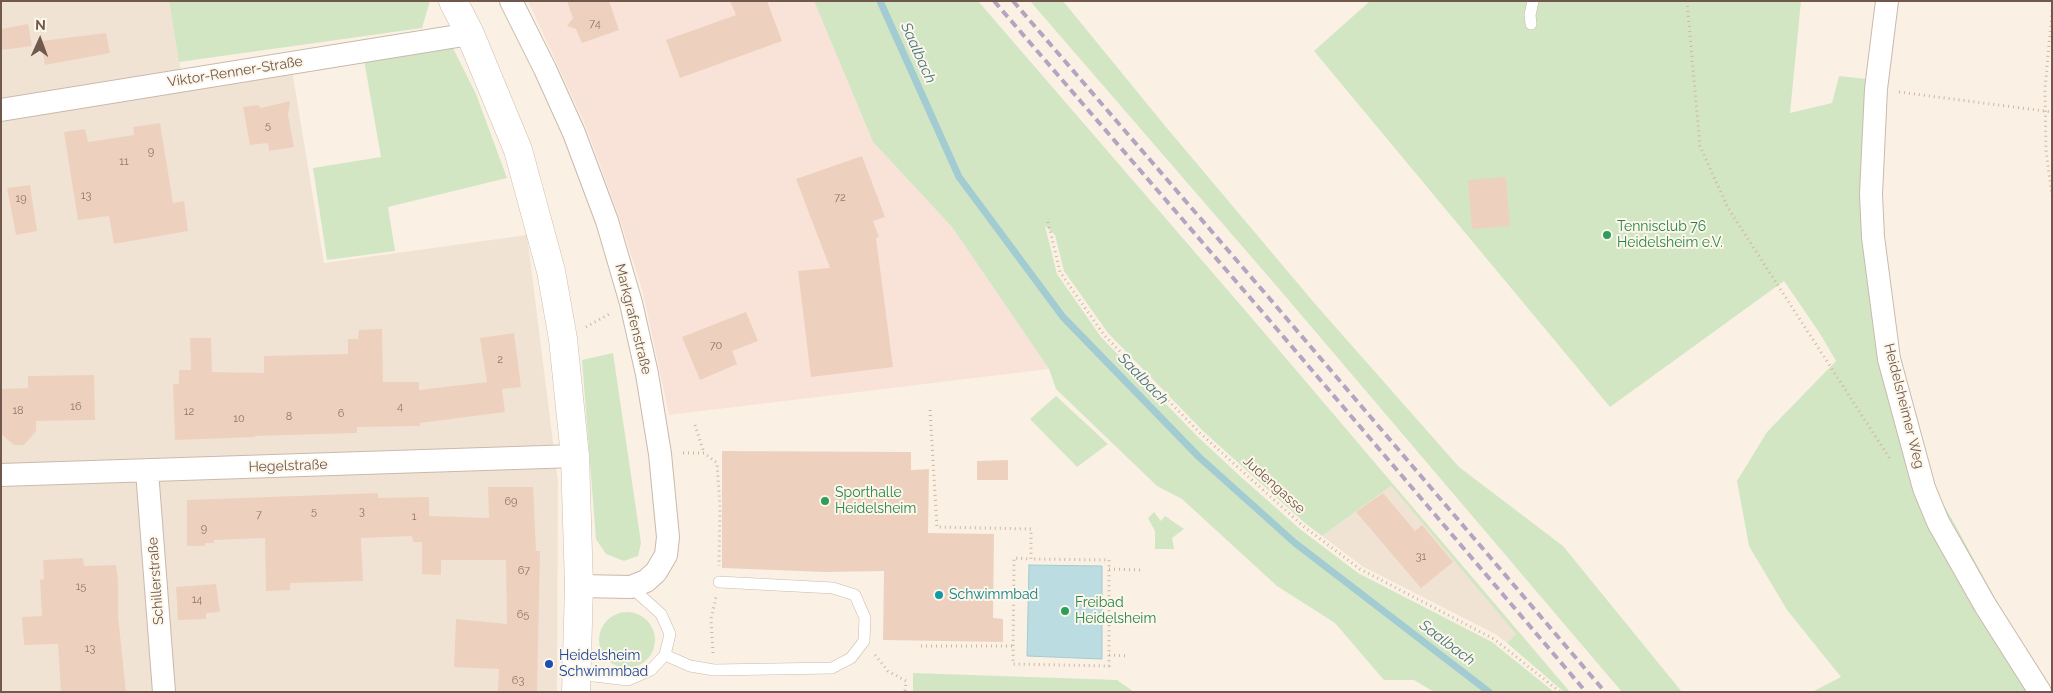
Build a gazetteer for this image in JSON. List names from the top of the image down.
{
  "streets": {
    "street": [
      "Viktor-Renner-Straße",
      "Markgrafenstraße",
      "Heidelsheimer Weg",
      "Hegelstraße",
      "Schillerstraße"
    ],
    "path": ["Judengasse"]
  },
  "crossings": [
    ["Hegelstraße", "Schillerstraße"]
  ],
  "water": ["Saalbach"],
  "places": [
    "Tennisclub 76 Heidelsheim e.V.",
    "Sporthalle Heidelsheim",
    "Schwimmbad",
    "Freibad Heidelsheim",
    "Heidelsheim Schwimmbad"
  ],
  "house_numbers": [
    "74",
    "5",
    "9",
    "11",
    "13",
    "72",
    "19",
    "70",
    "2",
    "16",
    "4",
    "18",
    "12",
    "6",
    "8",
    "10",
    "69",
    "5",
    "3",
    "7",
    "1",
    "9",
    "31",
    "67",
    "15",
    "14",
    "65",
    "13",
    "63"
  ],
  "north": "top"
}
